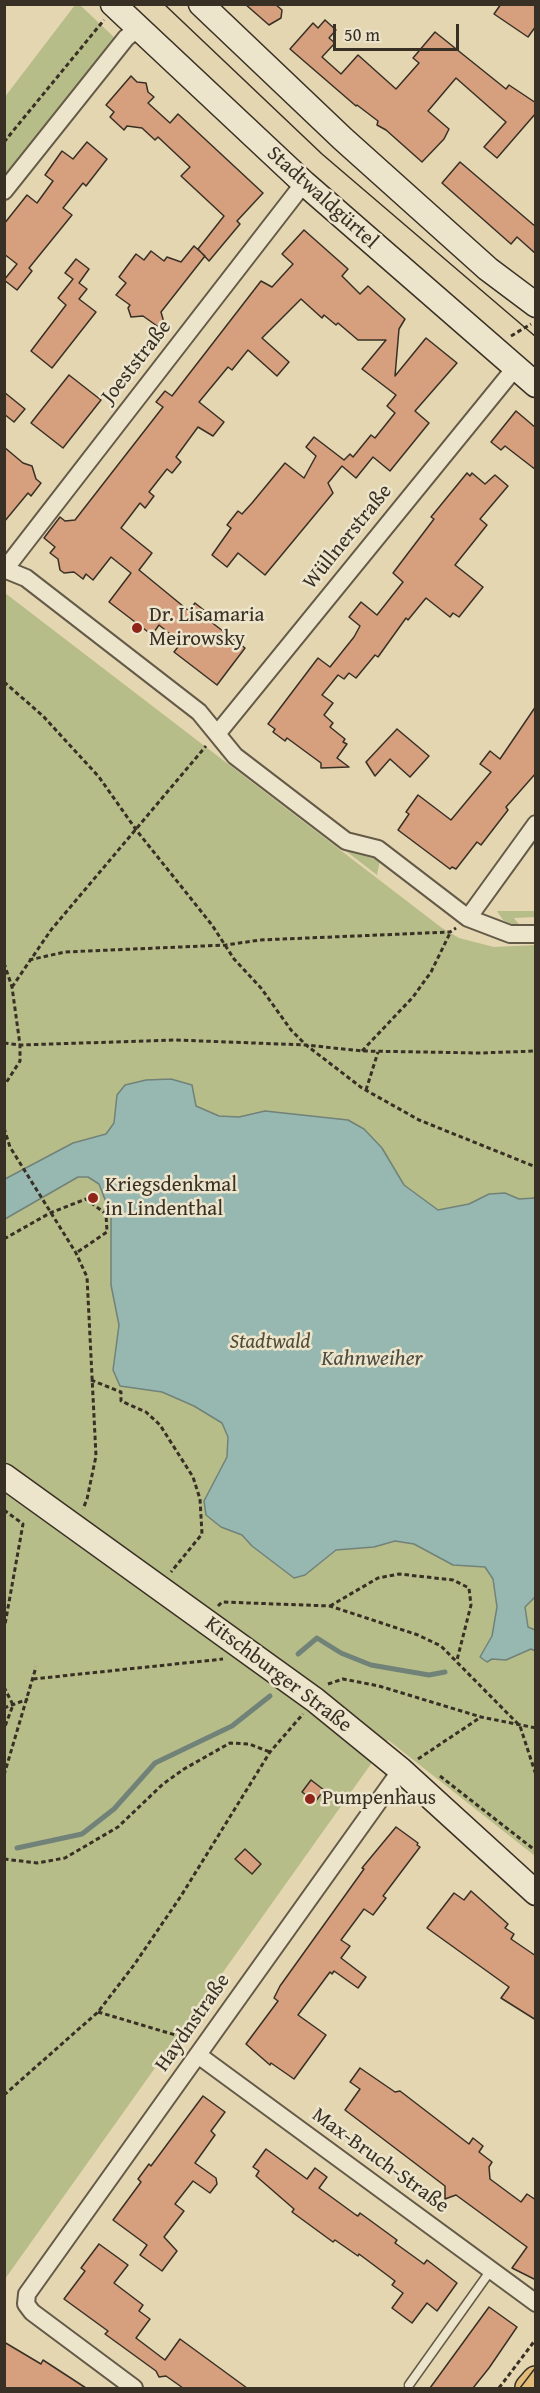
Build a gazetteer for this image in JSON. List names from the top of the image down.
{
  "streets": {
    "main road": ["Stadtwaldgürtel", "Kitschburger Straße"],
    "street": [
      "Joeststraße",
      "Wüllnerstraße",
      "Haydnstraße",
      "Max-Bruch-Straße"
    ]
  },
  "crossings": [
    ["Stadtwaldgürtel", "Joeststraße"],
    ["Stadtwaldgürtel", "Wüllnerstraße"],
    ["Kitschburger Straße", "Haydnstraße"],
    ["Haydnstraße", "Max-Bruch-Straße"]
  ],
  "water": ["Kahnweiher"],
  "parks": ["Stadtwald"],
  "places": ["Dr. Lisamaria Meirowsky", "Kriegsdenkmal in Lindenthal", "Pumpenhaus"],
  "scale_bar": "50 m"
}
